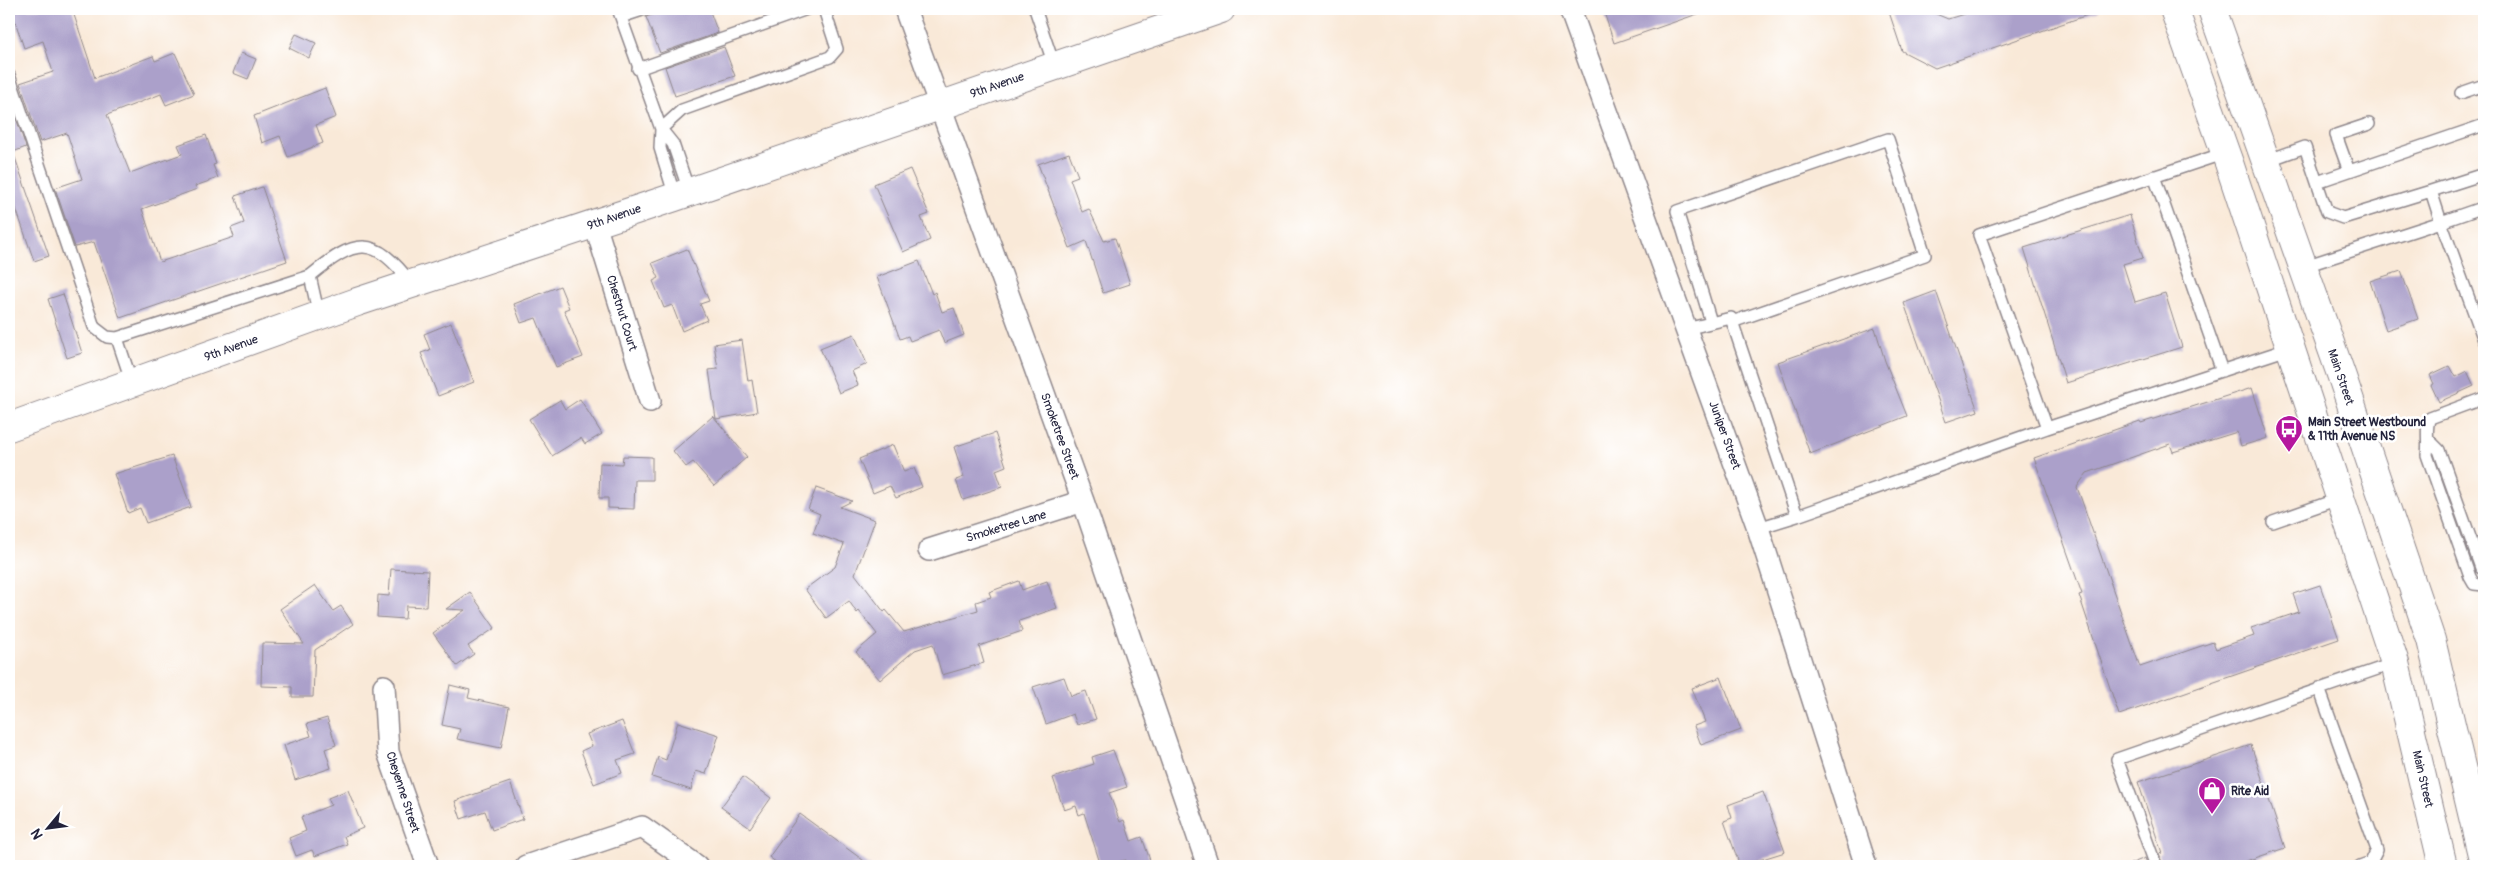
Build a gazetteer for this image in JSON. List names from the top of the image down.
{
  "streets": {
    "main road": ["9th Avenue", "Main Street"],
    "street": [
      "Chestnut Court",
      "Juniper Street",
      "Smoketree Street",
      "Smoketree Lane",
      "Cheyenne Street"
    ]
  },
  "crossings": [
    ["9th Avenue", "Chestnut Court"],
    ["9th Avenue", "Smoketree Street"],
    ["Smoketree Street", "Smoketree Lane"]
  ],
  "places": {
    "bus stop": ["Main Street Westbound & 11th Avenue NS"],
    "shop": ["Rite Aid"]
  },
  "north": "bottom left"
}
